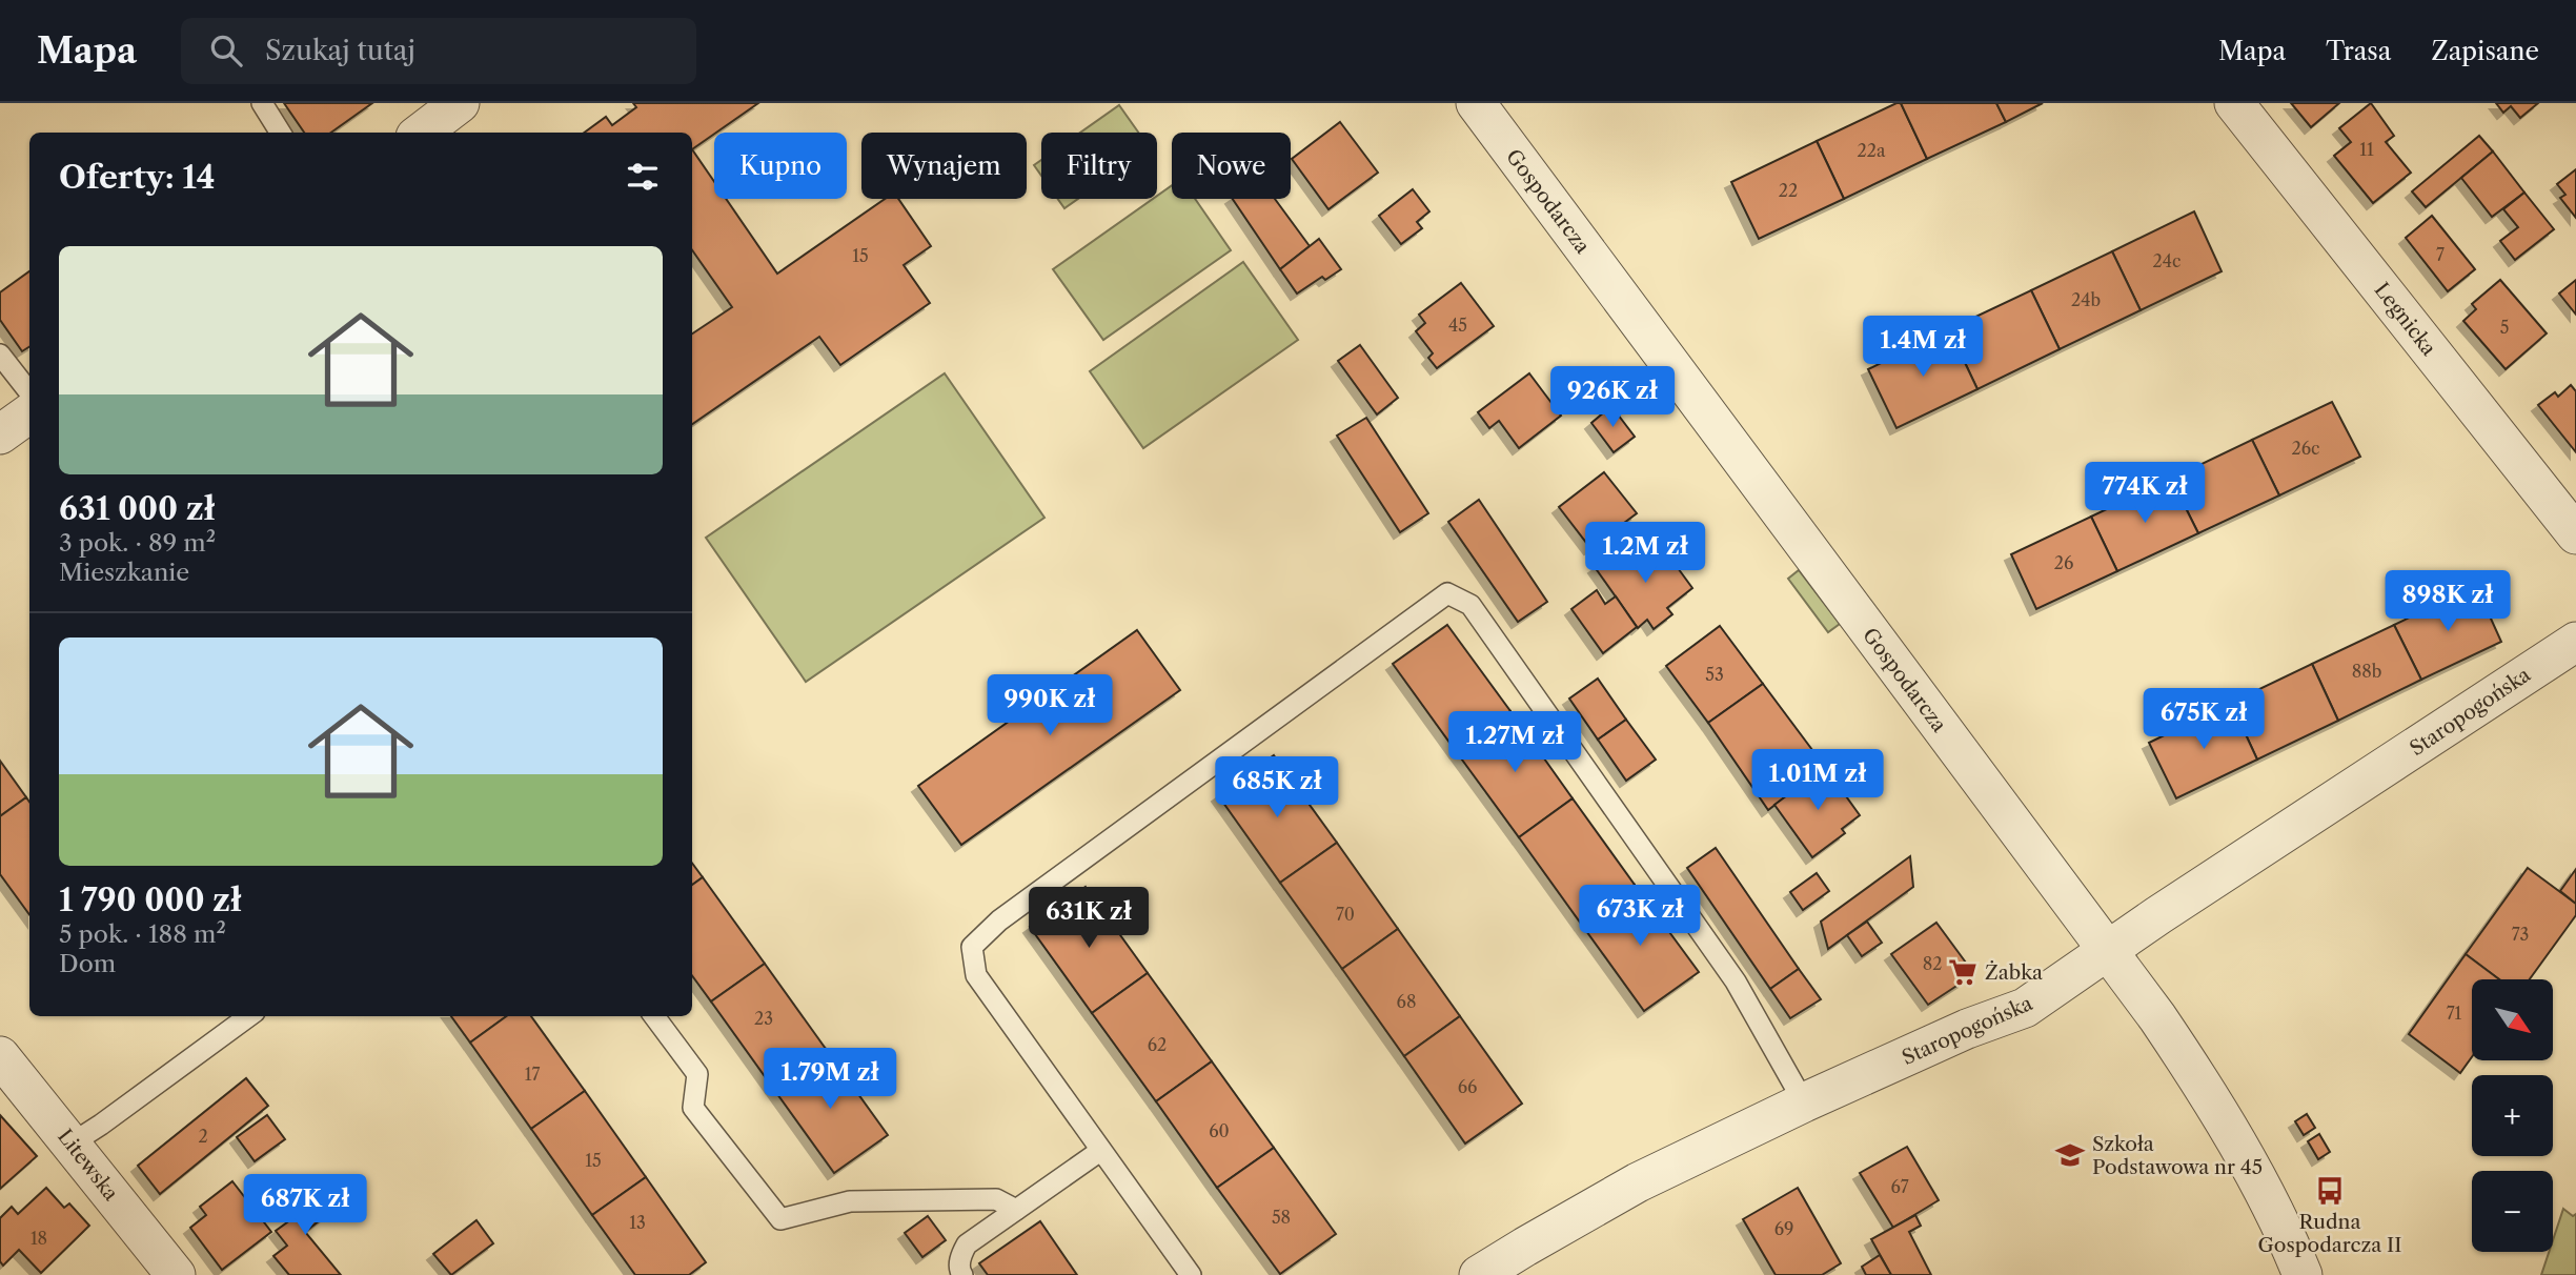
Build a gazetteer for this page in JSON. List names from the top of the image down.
{
  "streets": {
    "street": [
      "Gospodarcza",
      "Legnicka",
      "Staropogońska",
      "Litewska"
    ]
  },
  "crossings": [
    ["Gospodarcza", "Staropogońska"]
  ],
  "places": {
    "supermarket": ["Żabka"],
    "school or university": ["Szkoła Podstawowa nr 45"],
    "bus stop": ["Rudna Gospodarcza II"]
  },
  "house_numbers": [
    "11",
    "22a",
    "22",
    "7",
    "15",
    "24c",
    "24b",
    "45",
    "5",
    "26c",
    "26",
    "88b",
    "53",
    "70",
    "73",
    "82",
    "68",
    "71",
    "23",
    "62",
    "17",
    "66",
    "60",
    "2",
    "15",
    "67",
    "58",
    "13",
    "69",
    "18"
  ],
  "north": "bottom right",
  "page": {
    "header": "Mapa",
    "search": "Szukaj tutaj",
    "nav": ["Mapa", "Trasa", "Zapisane"],
    "chip": [
      "Kupno",
      "Wynajem",
      "Filtry",
      "Nowe"
    ],
    "heading": "Oferty: 14",
    "list": [
      {
        "name": "631 000 zł",
        "note": "3 pok. · 89 m² · Mieszkanie"
      },
      {
        "name": "1 790 000 zł",
        "note": "5 pok. · 188 m² · Dom"
      }
    ],
    "price": [
      "1.4M zł",
      "926K zł",
      "774K zł",
      "1.2M zł",
      "898K zł",
      "990K zł",
      "675K zł",
      "1.27M zł",
      "1.01M zł",
      "685K zł",
      "673K zł",
      "631K zł",
      "1.79M zł",
      "687K zł"
    ],
    "map_buttons": ["+", "−"]
  }
}
